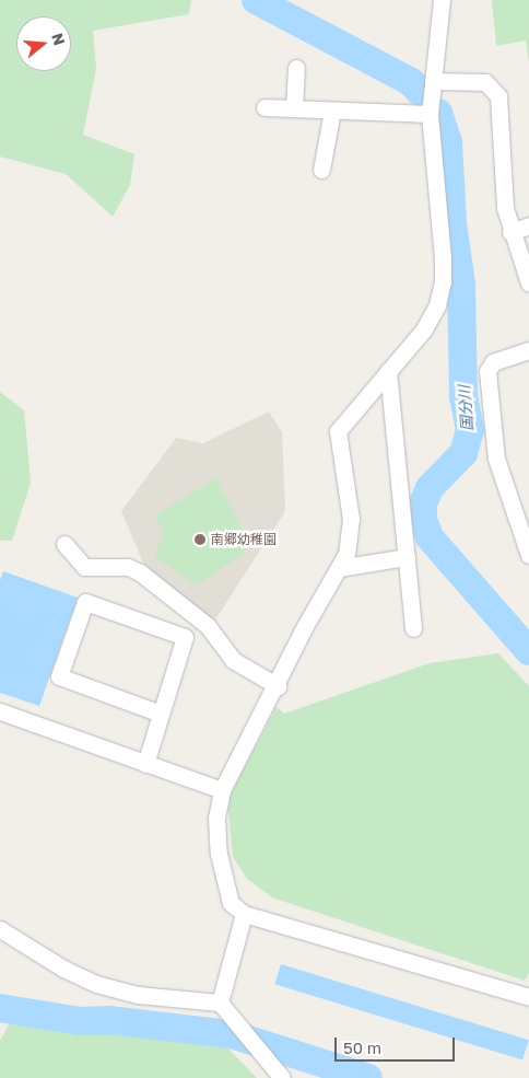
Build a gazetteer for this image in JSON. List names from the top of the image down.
{
  "water": ["国分川"],
  "places": ["南郷幼稚園"],
  "scale_bar": "50 m",
  "north": "right"
}
